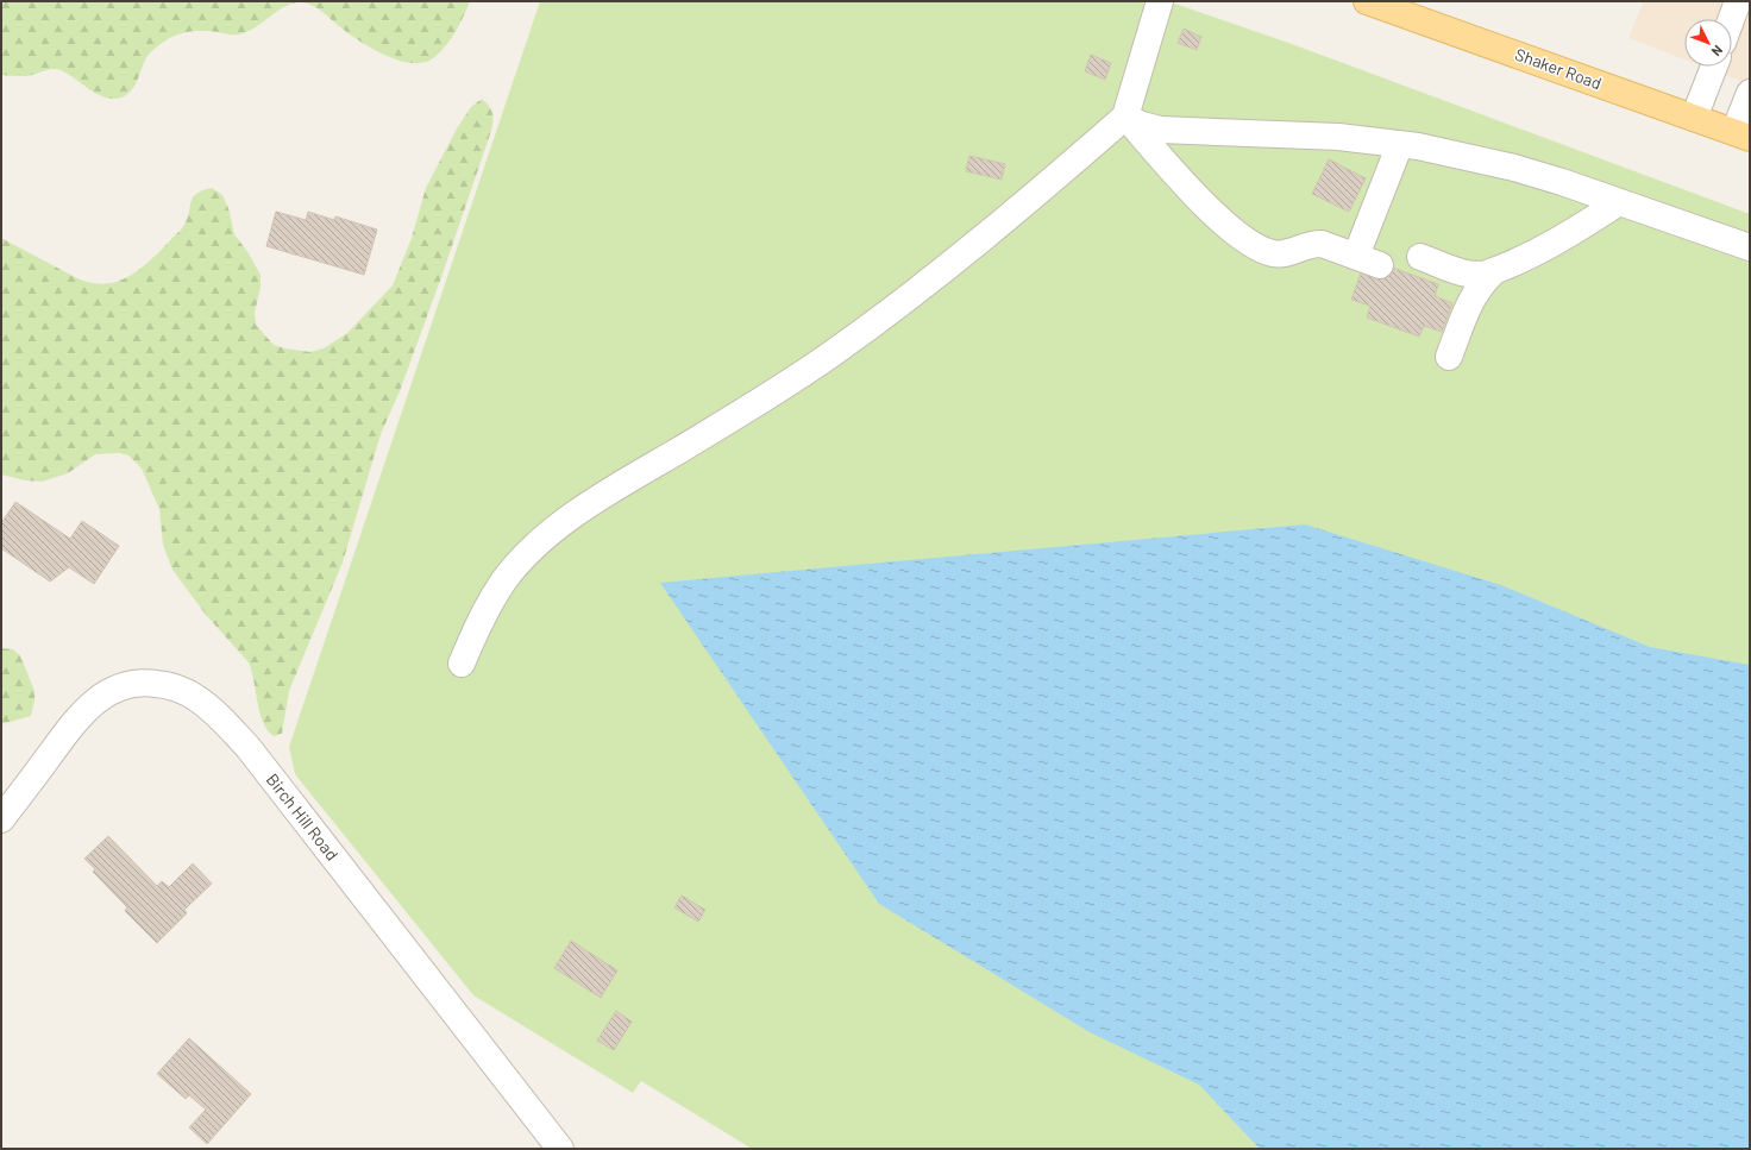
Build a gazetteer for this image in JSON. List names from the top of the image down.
{
  "streets": {
    "main road": ["Shaker Road"],
    "street": ["Birch Hill Road"]
  },
  "north": "bottom right"
}
